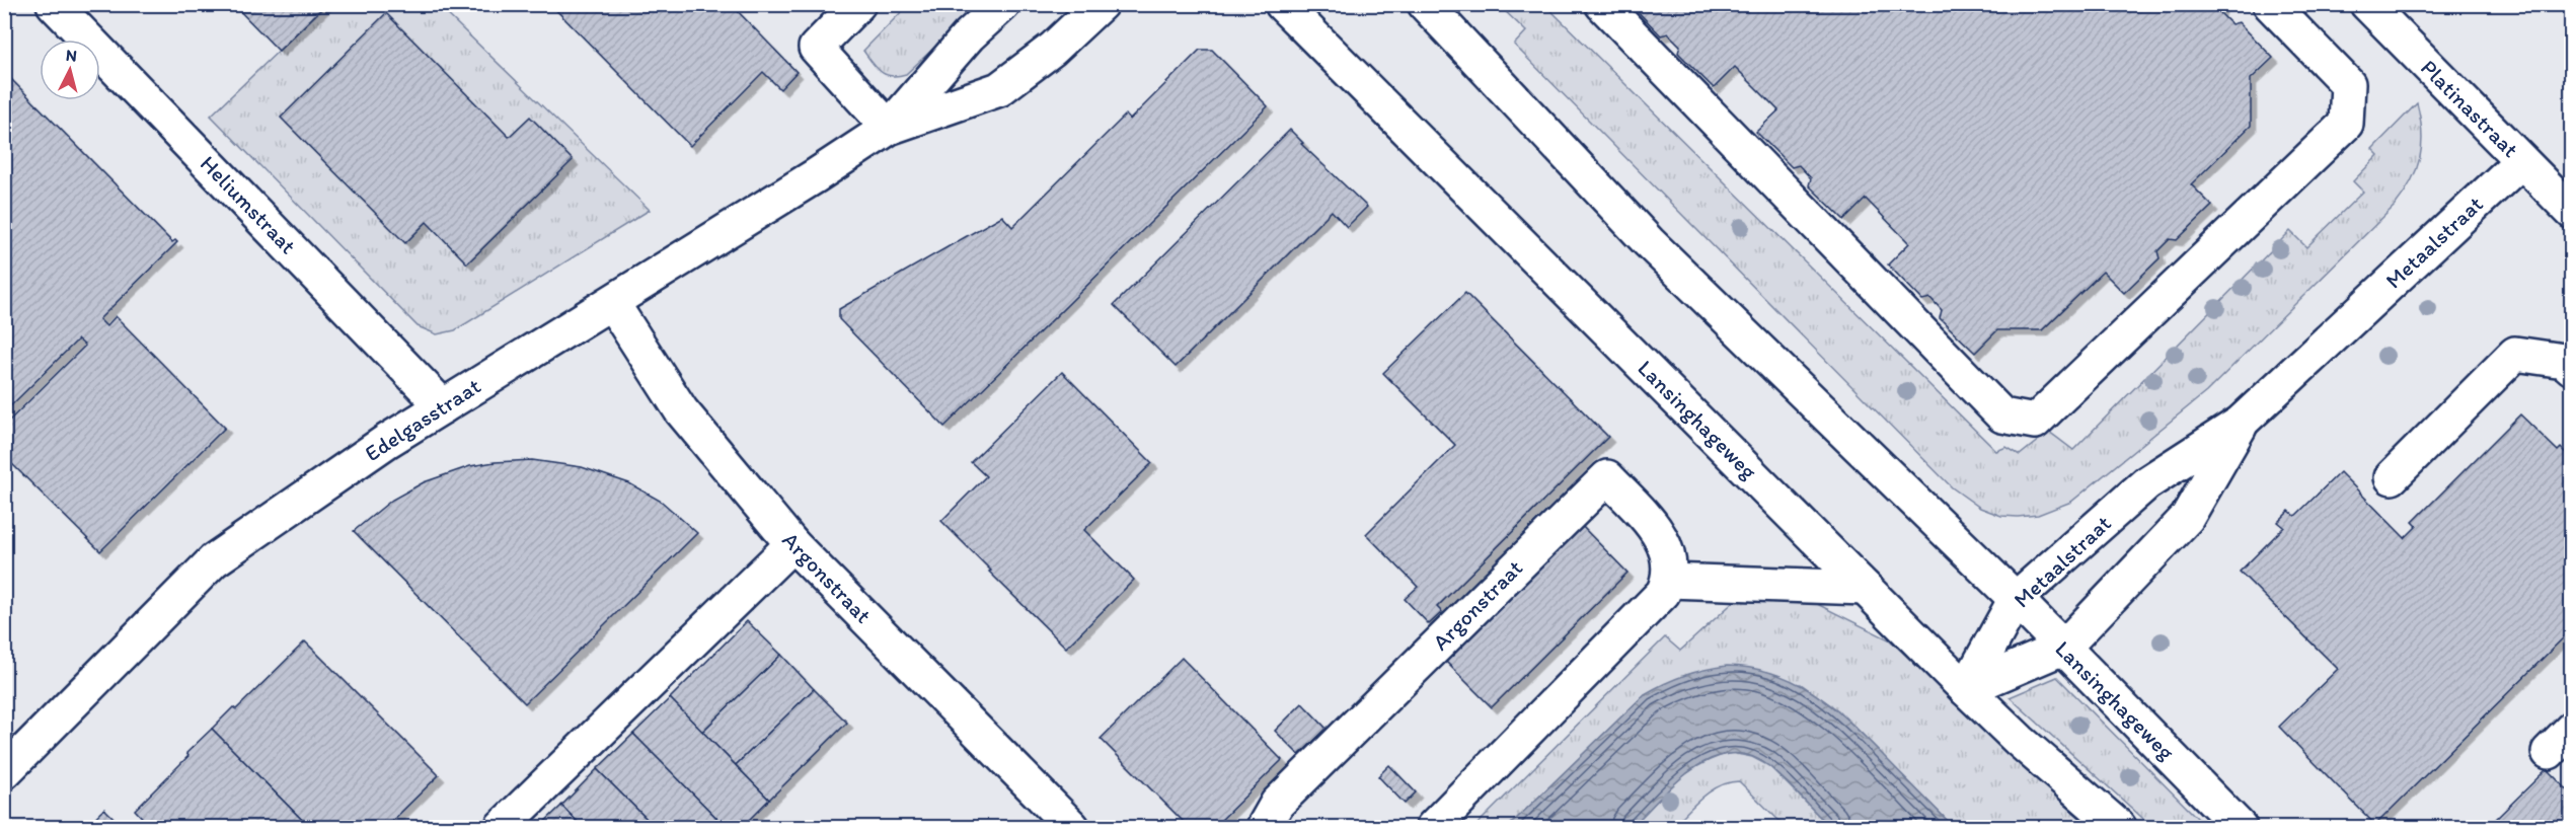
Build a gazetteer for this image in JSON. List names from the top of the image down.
{
  "streets": {
    "street": [
      "Platinastraat",
      "Heliumstraat",
      "Metaalstraat",
      "Edelgasstraat",
      "Lansinghageweg",
      "Argonstraat"
    ]
  },
  "crossings": [
    ["Platinastraat", "Metaalstraat"],
    ["Heliumstraat", "Edelgasstraat"],
    ["Metaalstraat", "Lansinghageweg"],
    ["Edelgasstraat", "Argonstraat"]
  ],
  "north": "top"
}
